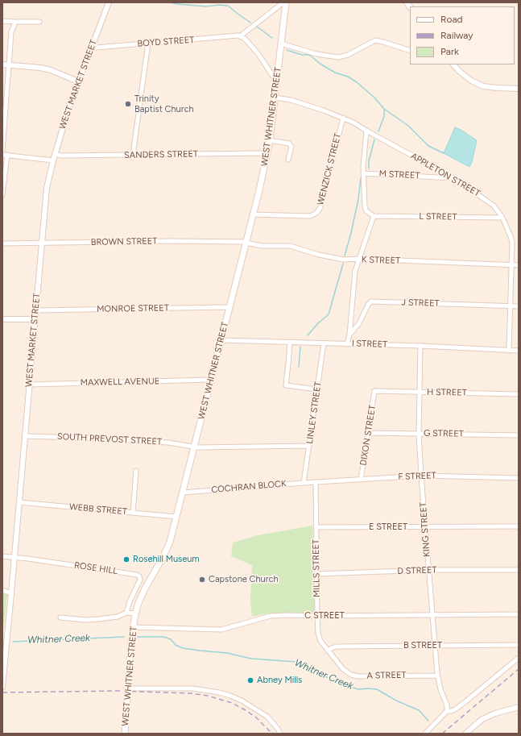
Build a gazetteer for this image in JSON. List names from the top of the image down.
{
  "streets": {
    "main road": ["WEST WHITNER STREET"],
    "street": [
      "BOYD STREET",
      "WEST MARKET STREET",
      "SANDERS STREET",
      "WENZICK STREET",
      "M STREET",
      "APPLETON STREET",
      "L STREET",
      "BROWN STREET",
      "K STREET",
      "J STREET",
      "MONROE STREET",
      "I STREET",
      "MAXWELL AVENUE",
      "H STREET",
      "LINLEY STREET",
      "G STREET",
      "DIXON STREET",
      "SOUTH PREVOST STREET",
      "F STREET",
      "COCHRAN BLOCK",
      "WEBB STREET",
      "E STREET",
      "KING STREET",
      "ROSE HILL",
      "MILLS STREET",
      "D STREET",
      "C STREET",
      "B STREET",
      "A STREET"
    ]
  },
  "crossings": [
    ["BOYD STREET", "WEST MARKET STREET"],
    ["WEST MARKET STREET", "SANDERS STREET"],
    ["WEST MARKET STREET", "BROWN STREET"],
    ["WEST MARKET STREET", "MONROE STREET"],
    ["WEST MARKET STREET", "MAXWELL AVENUE"],
    ["WEST MARKET STREET", "SOUTH PREVOST STREET"],
    ["WEST MARKET STREET", "WEBB STREET"],
    ["WEST MARKET STREET", "ROSE HILL"],
    ["WEST WHITNER STREET", "SANDERS STREET"],
    ["WEST WHITNER STREET", "WENZICK STREET"],
    ["WEST WHITNER STREET", "APPLETON STREET"],
    ["WEST WHITNER STREET", "BROWN STREET"],
    ["WEST WHITNER STREET", "K STREET"],
    ["WEST WHITNER STREET", "MONROE STREET"],
    ["WEST WHITNER STREET", "I STREET"],
    ["WEST WHITNER STREET", "MAXWELL AVENUE"],
    ["WEST WHITNER STREET", "SOUTH PREVOST STREET"],
    ["WEST WHITNER STREET", "COCHRAN BLOCK"],
    ["WEST WHITNER STREET", "WEBB STREET"],
    ["WEST WHITNER STREET", "C STREET"],
    ["WENZICK STREET", "APPLETON STREET"],
    ["M STREET", "APPLETON STREET"],
    ["APPLETON STREET", "L STREET"],
    ["APPLETON STREET", "K STREET"],
    ["APPLETON STREET", "J STREET"],
    ["APPLETON STREET", "I STREET"],
    ["BROWN STREET", "K STREET"],
    ["J STREET", "I STREET"],
    ["I STREET", "LINLEY STREET"],
    ["I STREET", "KING STREET"],
    ["H STREET", "DIXON STREET"],
    ["H STREET", "KING STREET"],
    ["LINLEY STREET", "SOUTH PREVOST STREET"],
    ["LINLEY STREET", "COCHRAN BLOCK"],
    ["G STREET", "DIXON STREET"],
    ["G STREET", "KING STREET"],
    ["DIXON STREET", "F STREET"],
    ["F STREET", "COCHRAN BLOCK"],
    ["F STREET", "KING STREET"],
    ["F STREET", "MILLS STREET"],
    ["COCHRAN BLOCK", "MILLS STREET"],
    ["E STREET", "KING STREET"],
    ["E STREET", "MILLS STREET"],
    ["KING STREET", "D STREET"],
    ["KING STREET", "C STREET"],
    ["KING STREET", "B STREET"],
    ["KING STREET", "A STREET"],
    ["MILLS STREET", "D STREET"],
    ["MILLS STREET", "C STREET"],
    ["MILLS STREET", "B STREET"],
    ["MILLS STREET", "A STREET"],
    ["B STREET", "A STREET"]
  ],
  "water": ["Whitner Creek"],
  "places": [
    "Trinity Baptist Church",
    "Rosehill Museum",
    "Capstone Church",
    "Abney Mills"
  ],
  "legend": ["Road", "Railway", "Park"]
}
